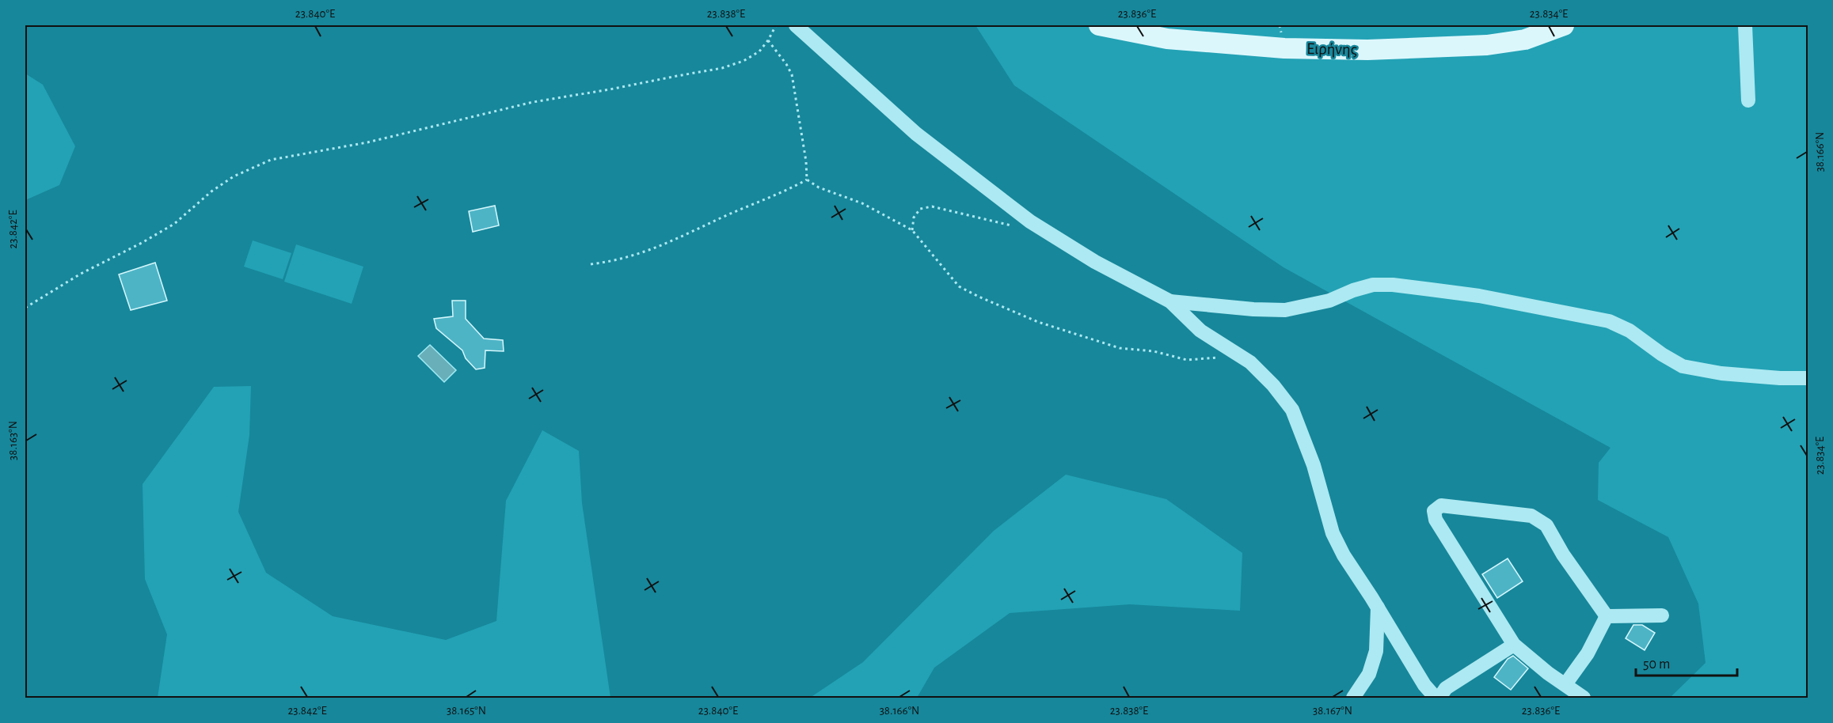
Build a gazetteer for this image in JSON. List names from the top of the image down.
{
  "streets": {
    "street": ["Ειρήνης"]
  },
  "scale_bar": "50 m",
  "coordinates": [
    "23.840°E",
    "23.838°E",
    "23.836°E",
    "23.834°E",
    "38.166°N",
    "23.842°E",
    "38.163°N",
    "38.165°N",
    "38.167°N"
  ]
}
